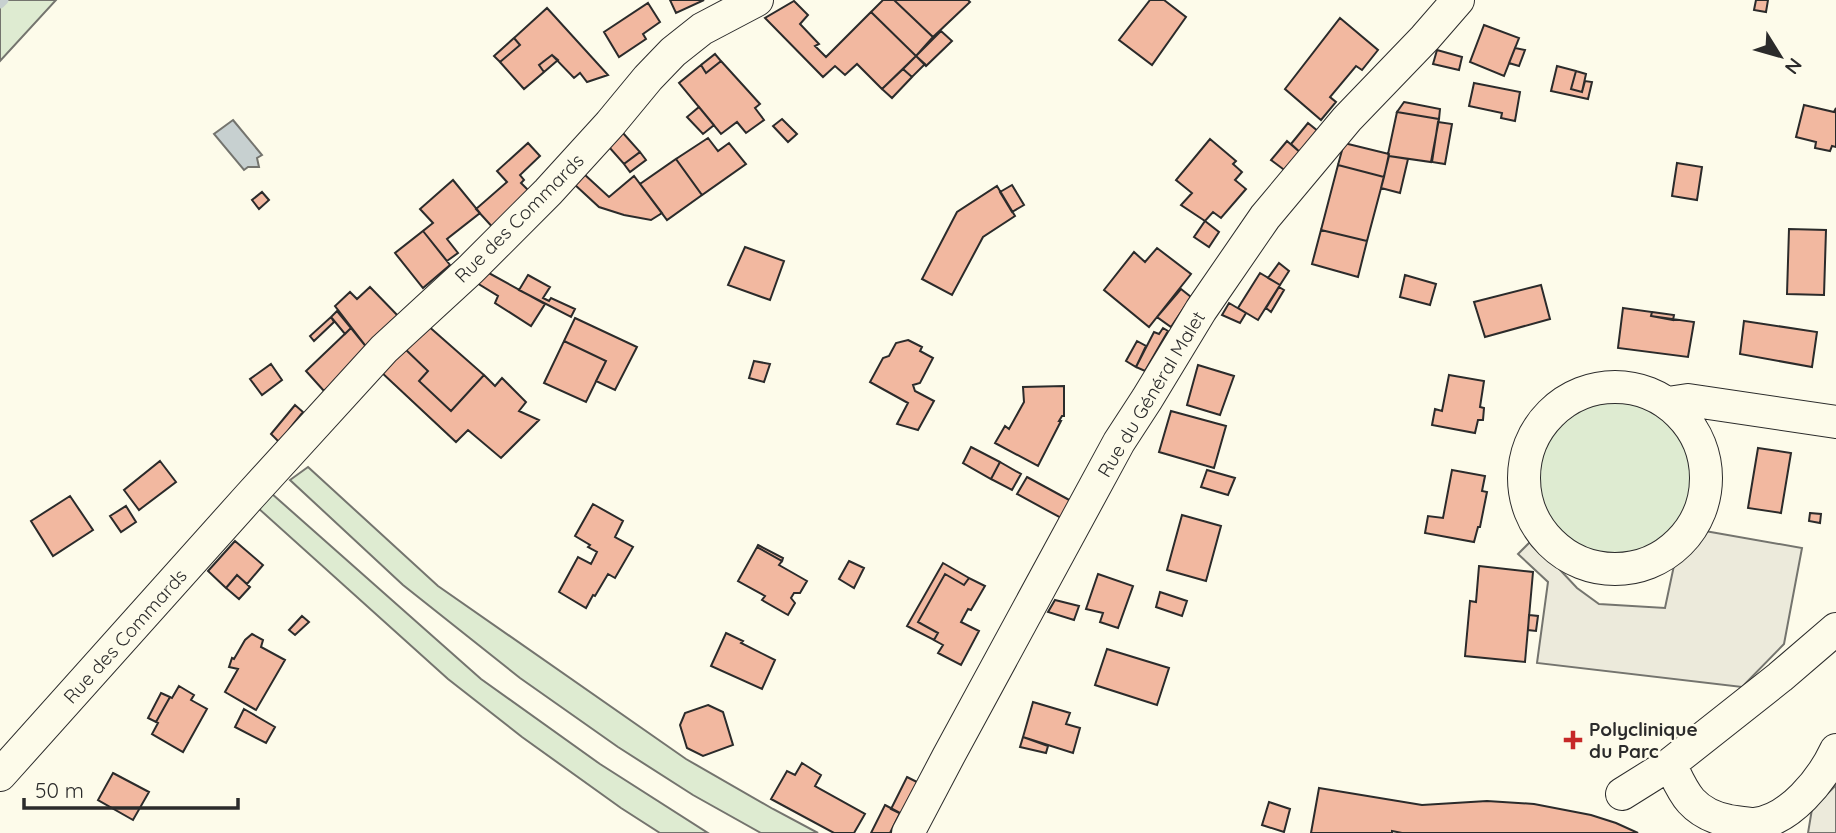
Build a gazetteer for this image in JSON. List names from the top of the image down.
{
  "streets": {
    "street": ["Rue des Commards", "Rue du Général Malet"]
  },
  "places": {
    "health": ["Polyclinique du Parc"]
  },
  "scale_bar": "50 m",
  "north": "bottom right"
}
